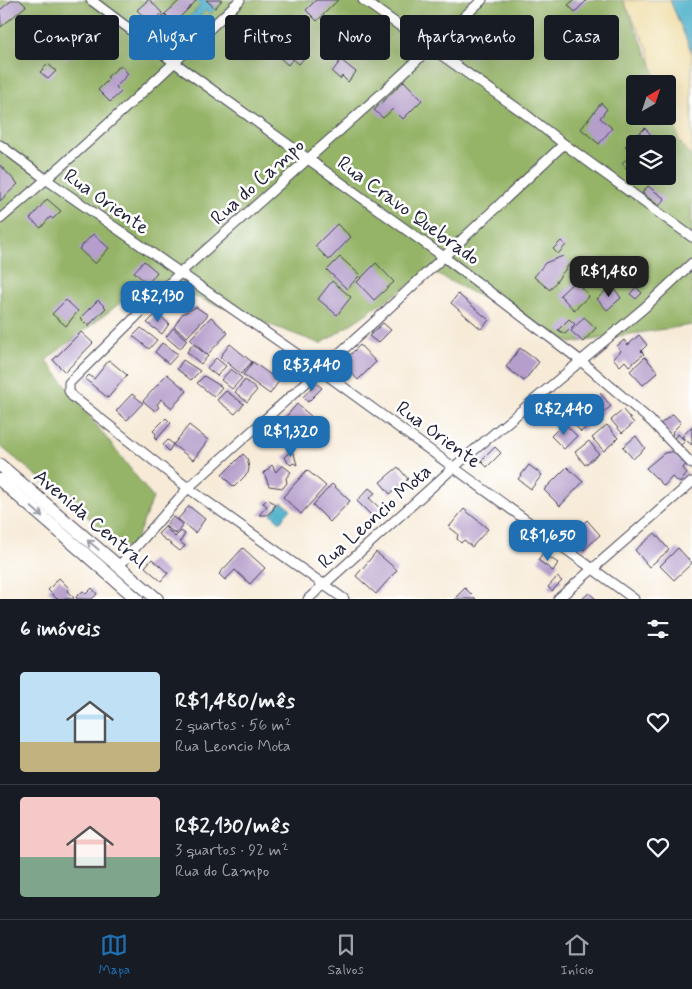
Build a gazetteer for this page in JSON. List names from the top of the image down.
{
  "streets": {
    "main road": ["Avenida Central"],
    "street": [
      "Rua do Campo",
      "Rua Oriente",
      "Rua Cravo Quebrado",
      "Rua Leoncio Mota"
    ]
  },
  "crossings": [
    ["Rua do Campo", "Rua Oriente"],
    ["Rua do Campo", "Rua Cravo Quebrado"],
    ["Rua Oriente", "Rua Leoncio Mota"],
    ["Rua Cravo Quebrado", "Rua Leoncio Mota"]
  ],
  "north": "top right",
  "page": {
    "chip": [
      "Comprar",
      "Alugar",
      "Filtros",
      "Novo",
      "Apartamento",
      "Casa"
    ],
    "price": [
      "R$1,480",
      "R$2,130",
      "R$3,440",
      "R$2,440",
      "R$1,320",
      "R$1,650"
    ],
    "heading": "6 imóveis",
    "list": [
      {
        "name": "R$1,480/mês",
        "note": "2 quartos · 56 m² · Rua Leoncio Mota"
      },
      {
        "name": "R$2,130/mês",
        "note": "3 quartos · 92 m² · Rua do Campo"
      }
    ],
    "tabs": ["Mapa", "Salvos", "Início"]
  }
}
